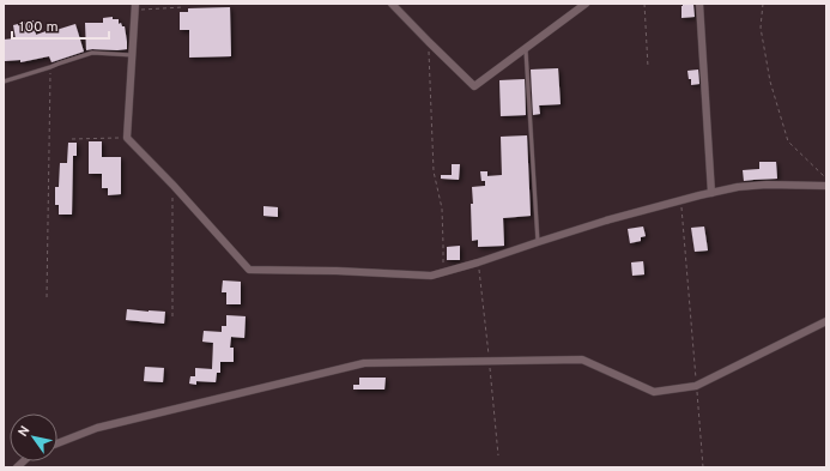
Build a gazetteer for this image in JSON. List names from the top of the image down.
{
  "scale_bar": "100 m",
  "north": "top left"
}
